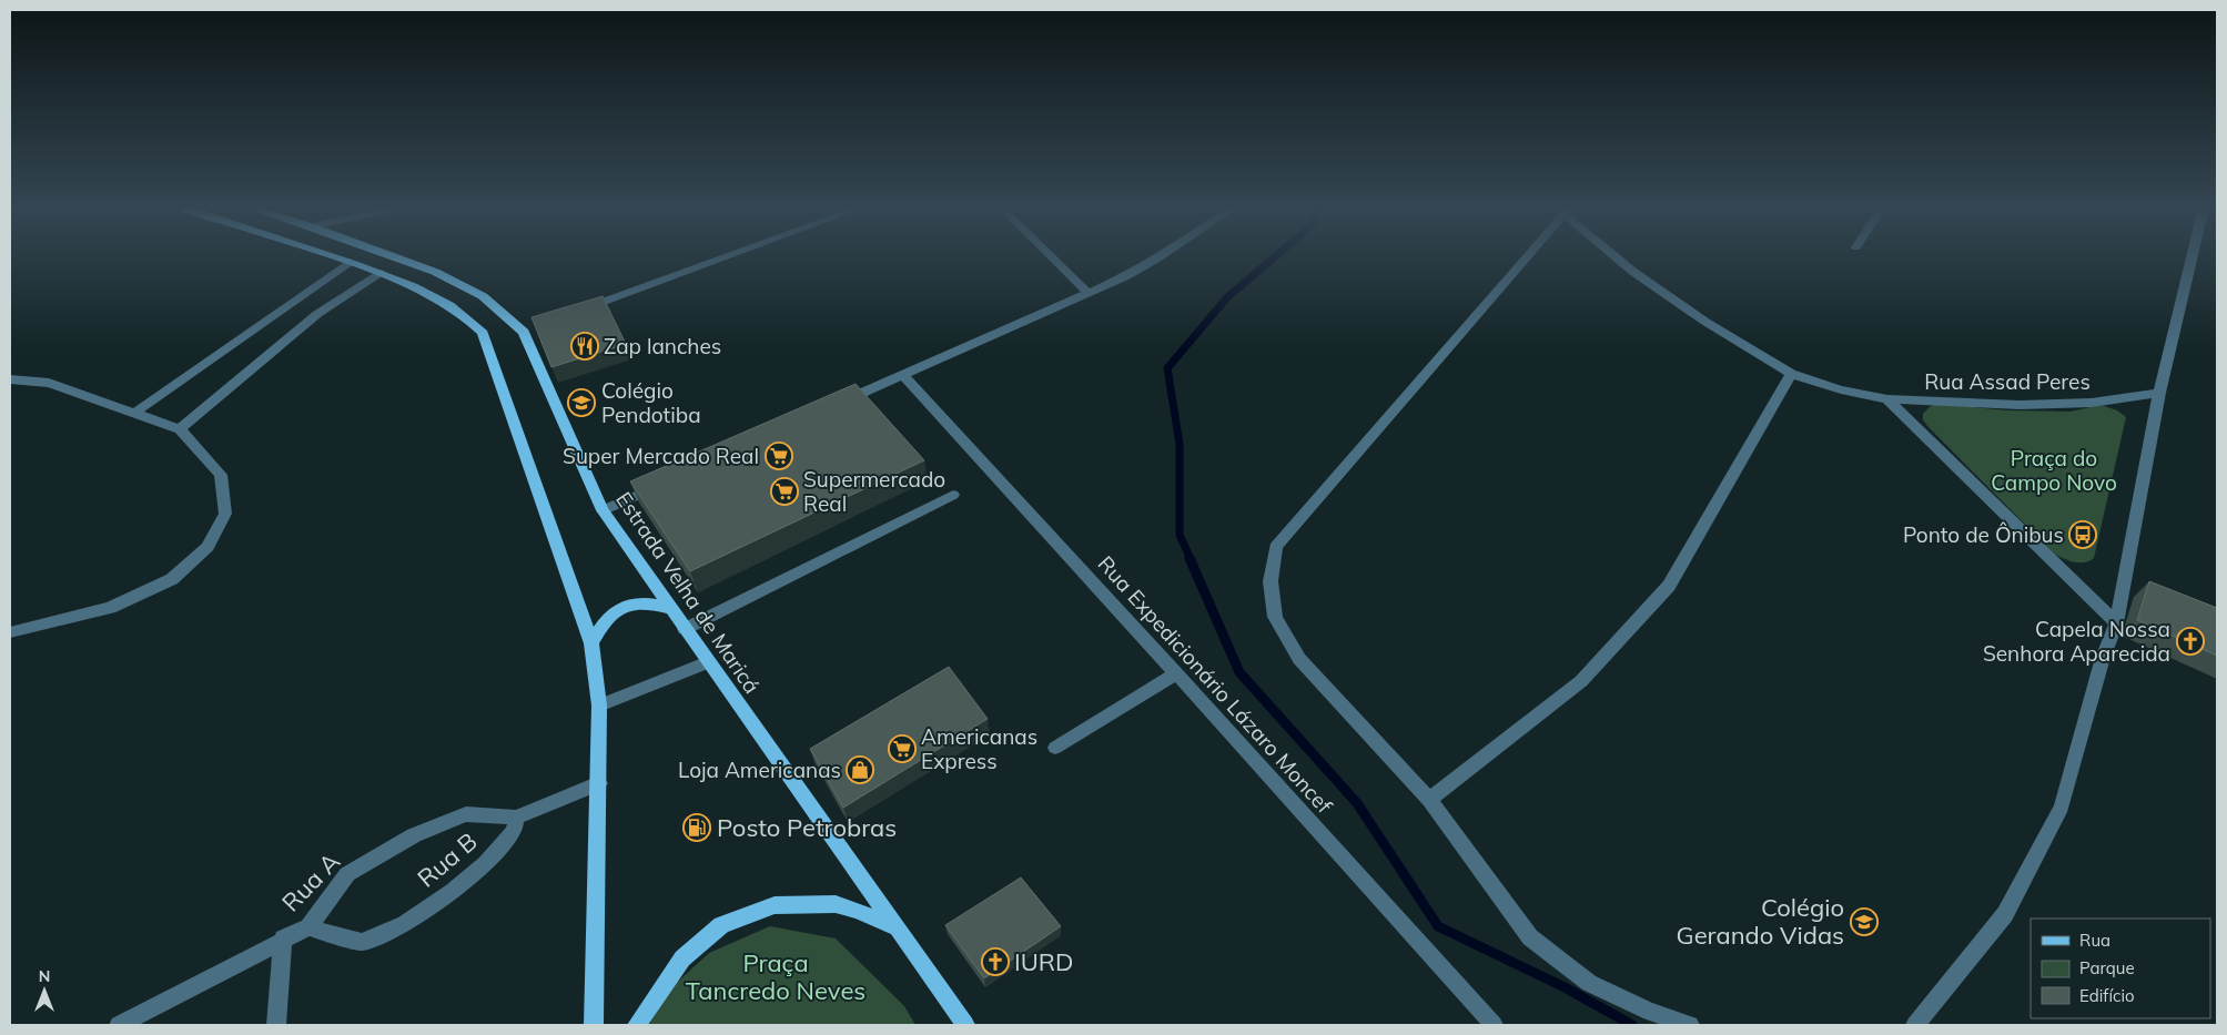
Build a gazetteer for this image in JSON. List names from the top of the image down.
{
  "streets": {
    "main road": ["Estrada Velha de Maricá"],
    "street": [
      "Rua Assad Peres",
      "Rua Expedicionário Lázaro Moncef",
      "Rua B",
      "Rua A"
    ]
  },
  "crossings": [
    ["Rua B", "Rua A"]
  ],
  "parks": ["Praça do Campo Novo", "Praça Tancredo Neves"],
  "places": {
    "restaurant": ["Zap lanches"],
    "school or university": ["Colégio Pendotiba", "Colégio Gerando Vidas"],
    "supermarket": ["Super Mercado Real", "Supermercado Real", "Americanas Express"],
    "bus stop": ["Ponto de Ônibus"],
    "church": ["Capela Nossa Senhora Aparecida", "IURD"],
    "shop": ["Loja Americanas"],
    "fuel station": ["Posto Petrobras"]
  },
  "legend": ["Rua", "Parque", "Edifício"],
  "north": "top"
}
